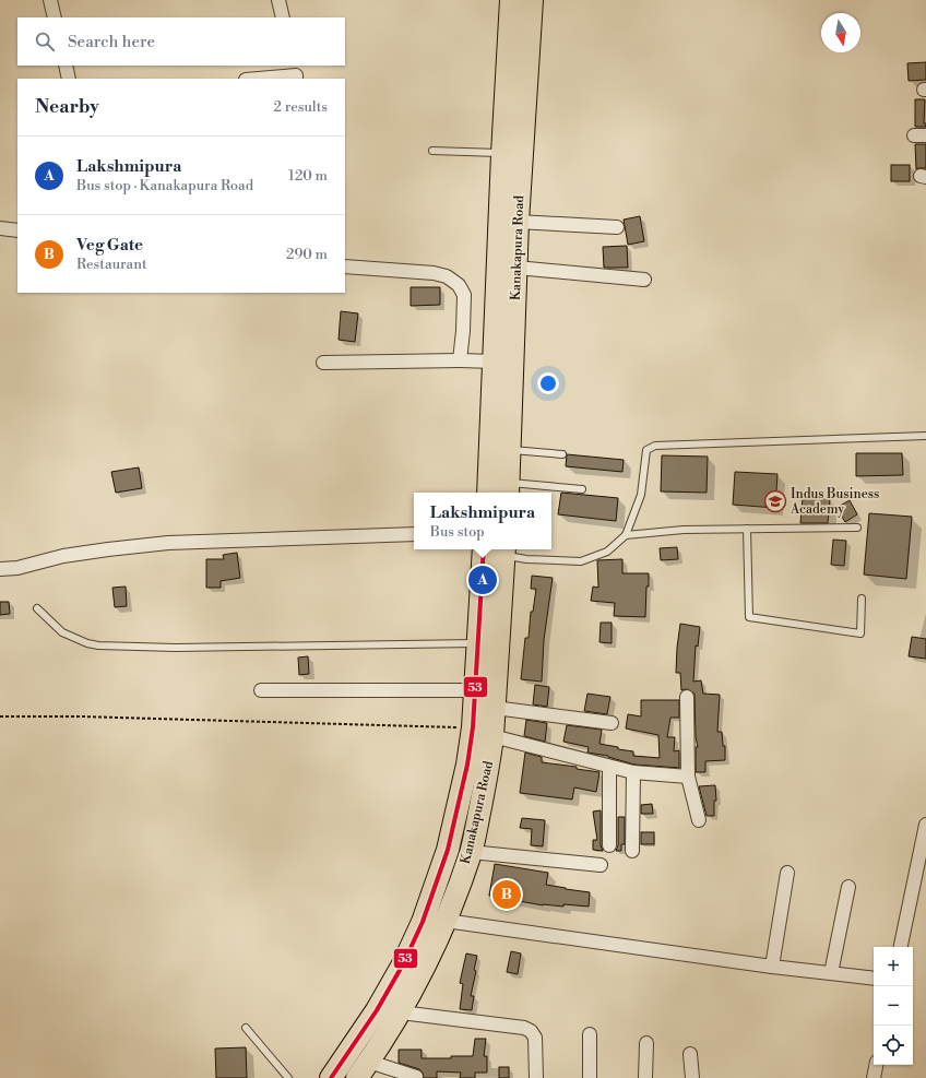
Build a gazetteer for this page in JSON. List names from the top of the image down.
{
  "streets": {
    "highway": ["Kanakapura Road"]
  },
  "places": {
    "school or university": ["Indus Business Academy"]
  },
  "lines": ["transit line 53"],
  "north": "bottom",
  "page": {
    "search": "Search here",
    "heading": ["Nearby", "2 results"],
    "list": [
      {
        "mark": "A",
        "name": "Lakshmipura",
        "note": "Bus stop · Kanakapura Road",
        "value": "120 m"
      },
      {
        "mark": "B",
        "name": "Veg Gate",
        "note": "Restaurant",
        "value": "290 m"
      }
    ],
    "popup": ["Lakshmipura", "Bus stop"],
    "pins": ["A", "B"],
    "map_buttons": ["+", "−"]
  }
}
